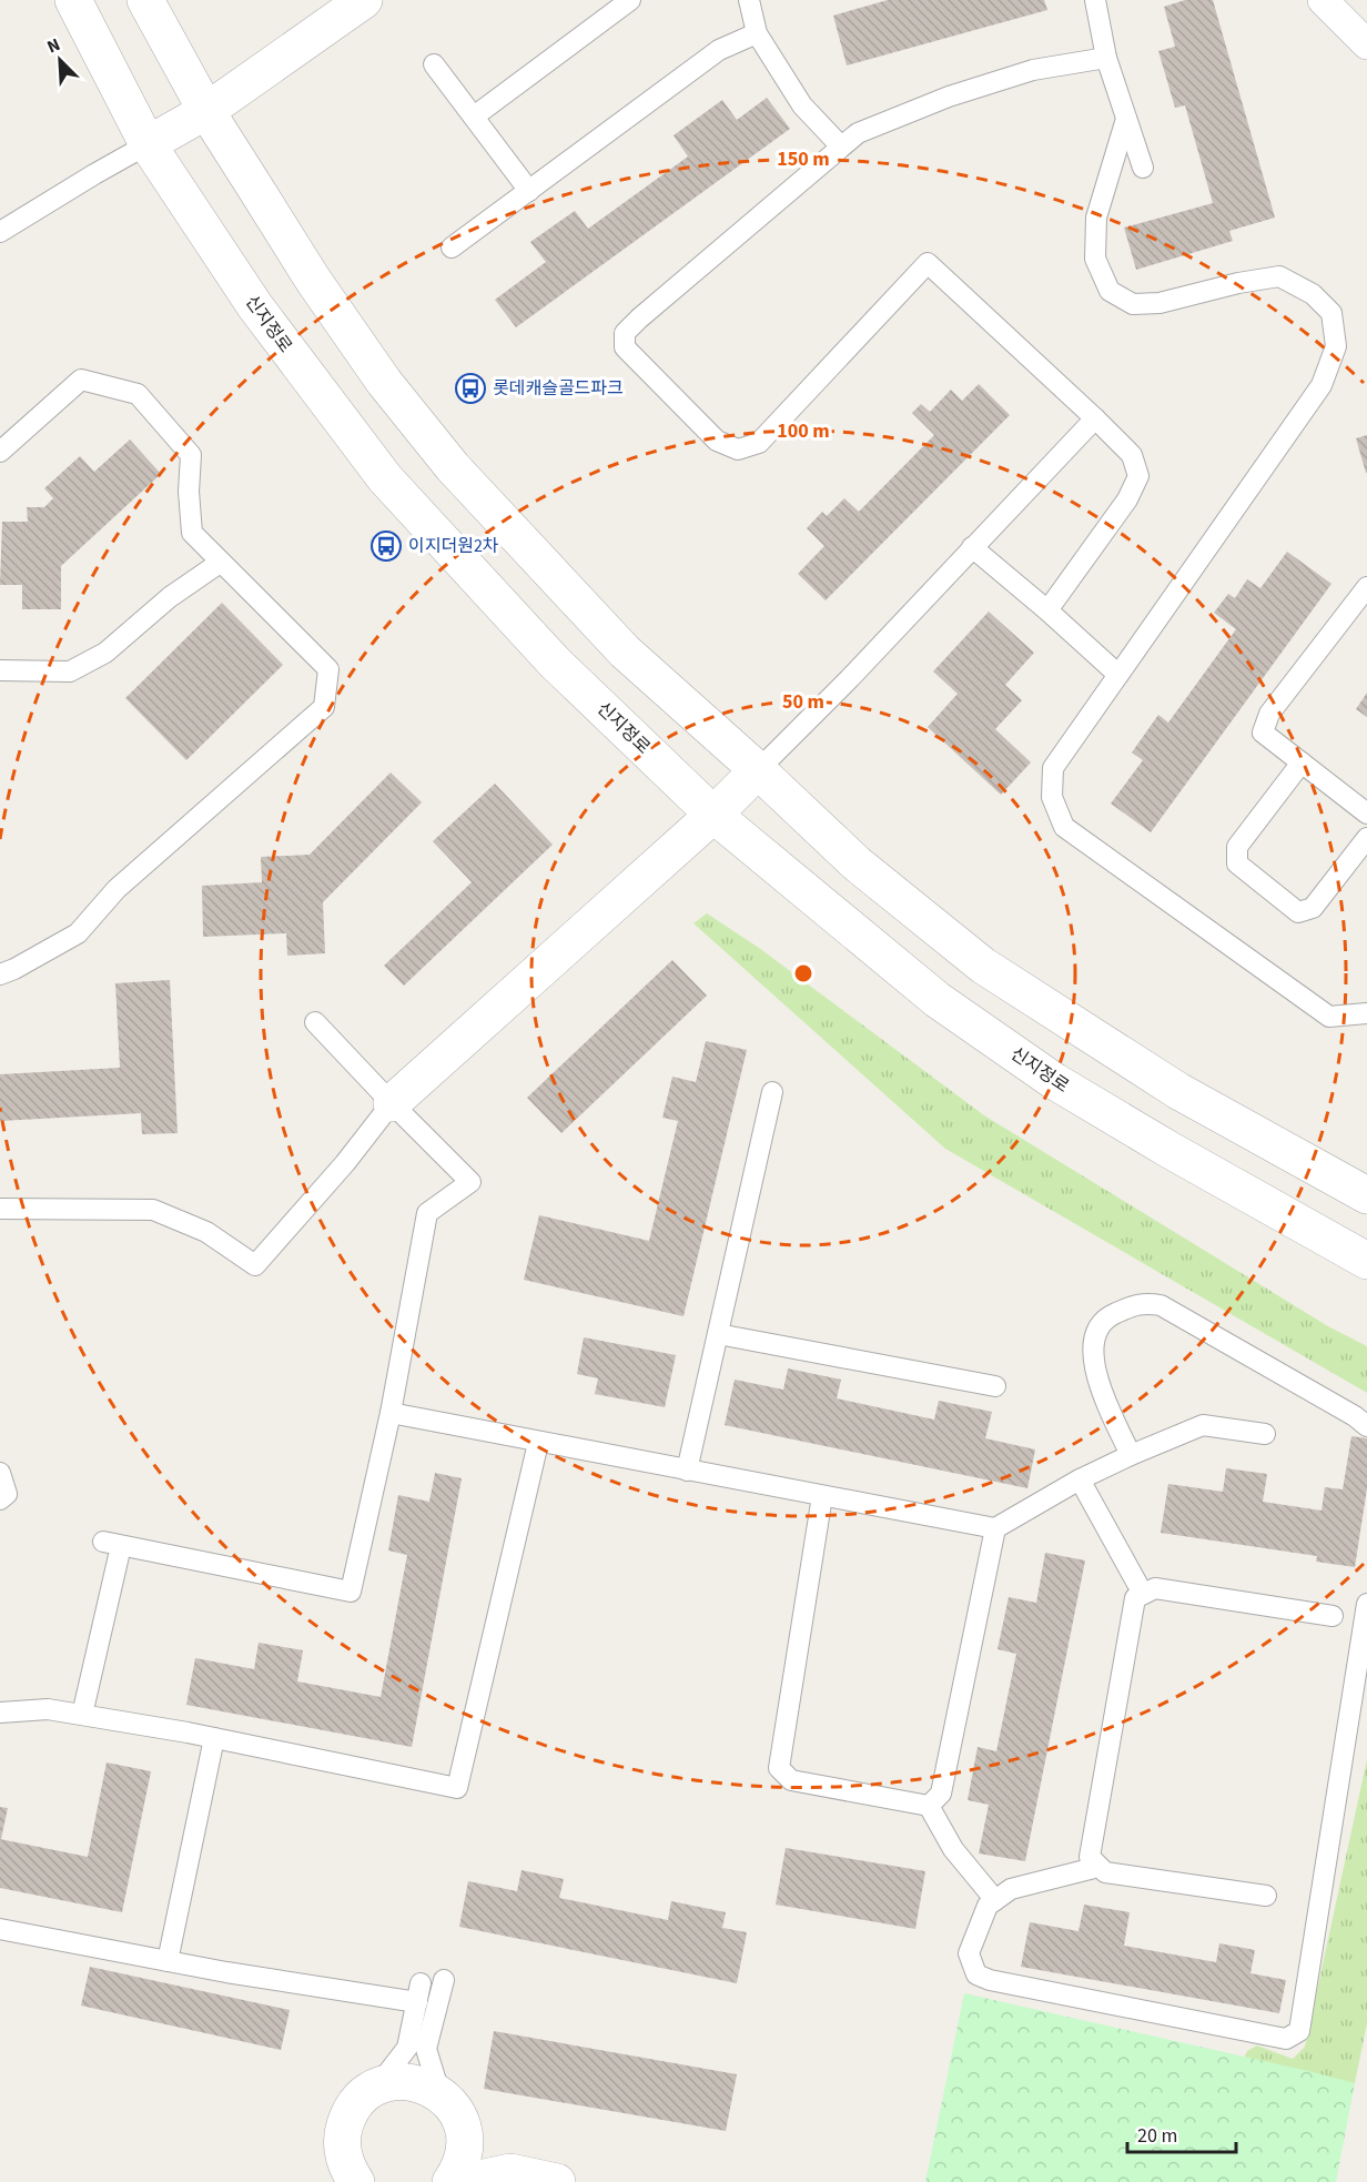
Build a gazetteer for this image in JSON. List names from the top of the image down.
{
  "streets": {
    "street": ["신지정로"]
  },
  "places": {
    "bus stop": ["롯데캐슬골드파크", "이지더원2차"]
  },
  "scale_bar": "20 m",
  "north": "top left",
  "rings": ["150 m", "100 m", "50 m"]
}
